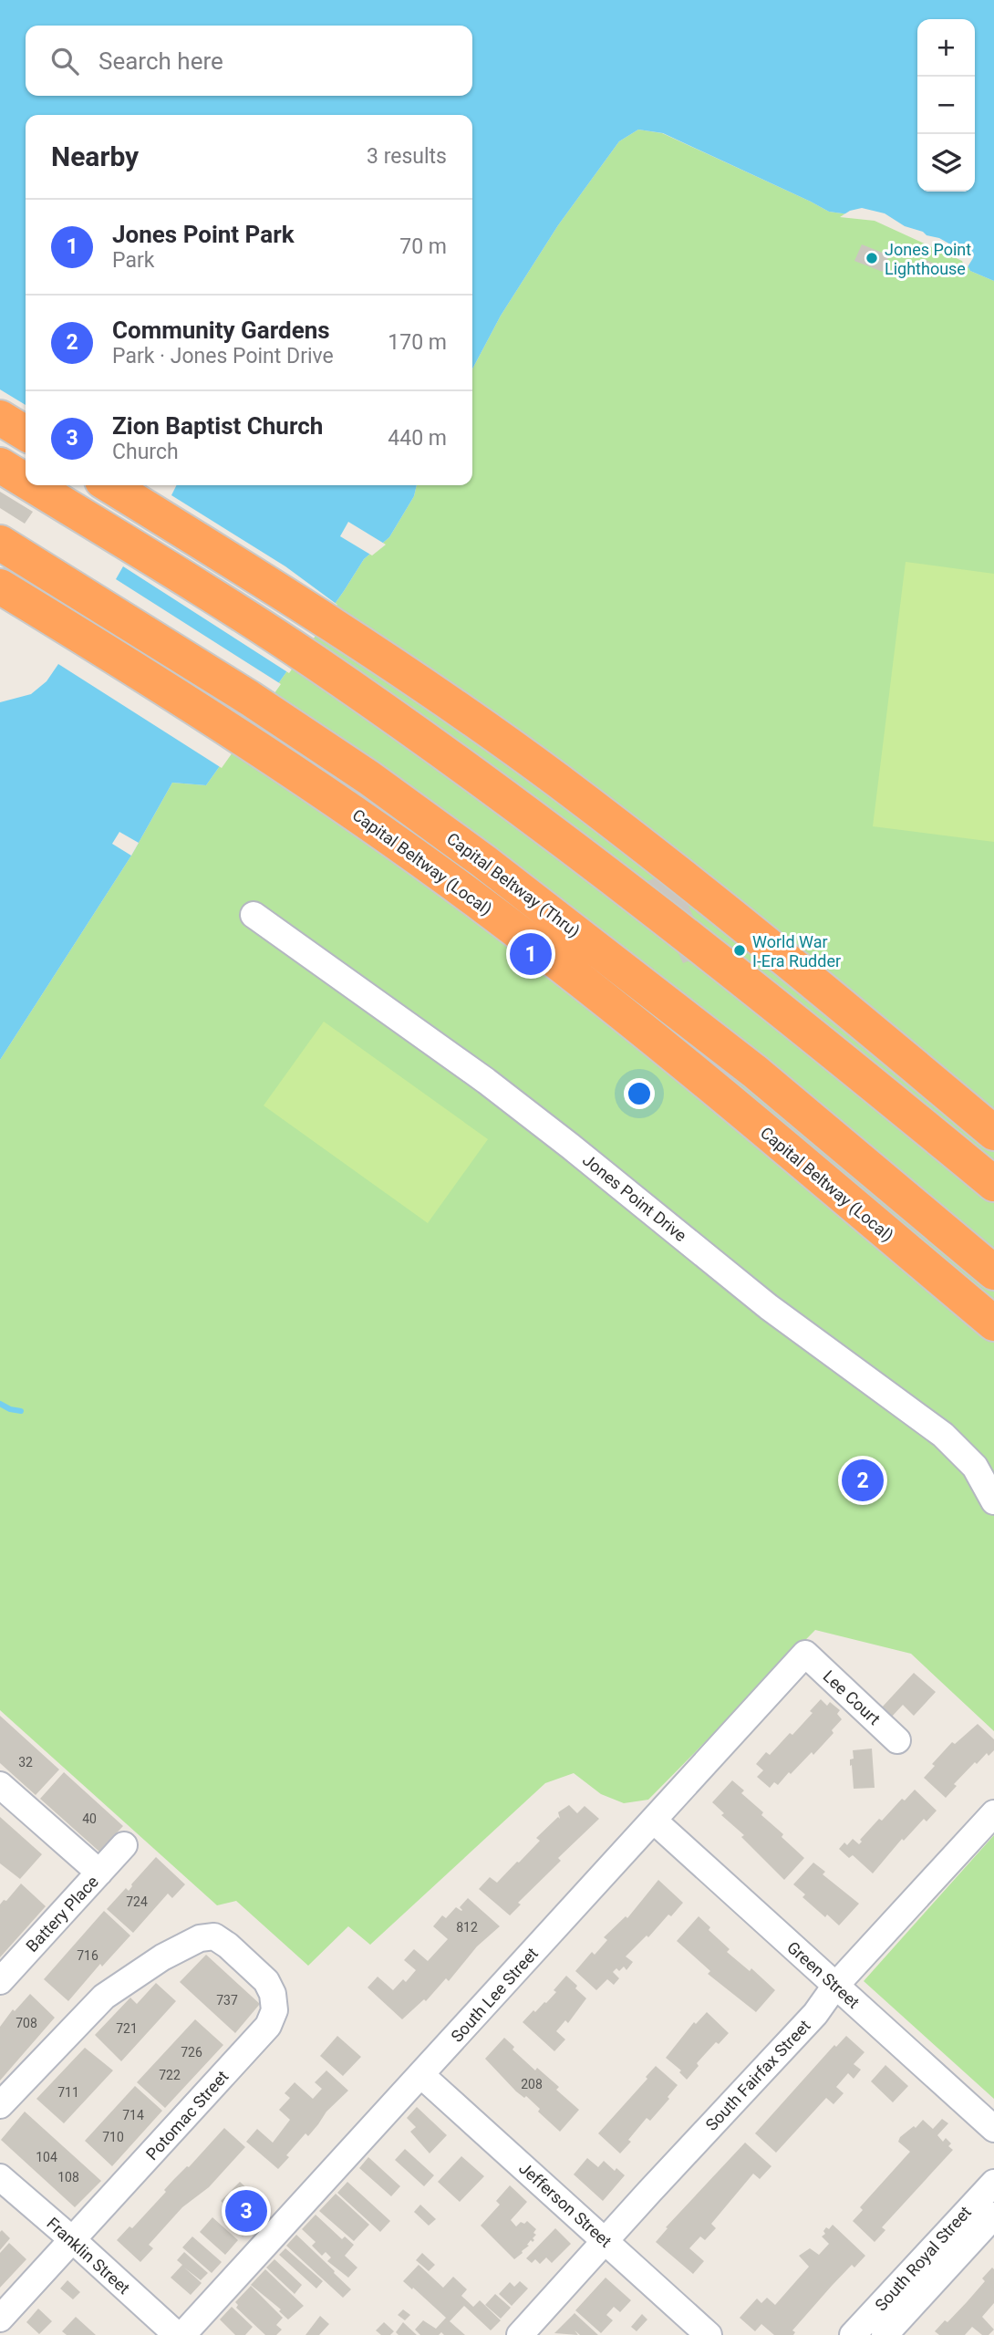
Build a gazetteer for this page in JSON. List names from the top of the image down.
{
  "streets": {
    "highway": ["Capital Beltway (Local)", "Capital Beltway (Thru)"],
    "street": [
      "Jones Point Drive",
      "Lee Court",
      "Battery Place",
      "Green Street",
      "South Lee Street",
      "South Fairfax Street",
      "Potomac Street",
      "Jefferson Street",
      "Franklin Street",
      "South Royal Street"
    ]
  },
  "crossings": [
    ["Lee Court", "South Lee Street"],
    ["Green Street", "South Lee Street"],
    ["Green Street", "South Fairfax Street"],
    ["South Lee Street", "Jefferson Street"],
    ["South Fairfax Street", "Jefferson Street"],
    ["Potomac Street", "Franklin Street"]
  ],
  "places": ["Jones Point Lighthouse", "World War I-Era Rudder"],
  "house_numbers": [
    "32",
    "40",
    "724",
    "812",
    "716",
    "737",
    "708",
    "721",
    "726",
    "722",
    "208",
    "711",
    "714",
    "710",
    "104",
    "108"
  ],
  "page": {
    "map_buttons": ["+", "−"],
    "search": "Search here",
    "heading": ["Nearby", "3 results"],
    "list": [
      {
        "mark": "1",
        "name": "Jones Point Park",
        "note": "Park",
        "value": "70 m"
      },
      {
        "mark": "2",
        "name": "Community Gardens",
        "note": "Park · Jones Point Drive",
        "value": "170 m"
      },
      {
        "mark": "3",
        "name": "Zion Baptist Church",
        "note": "Church",
        "value": "440 m"
      }
    ],
    "pins": ["1", "2", "3"]
  }
}
